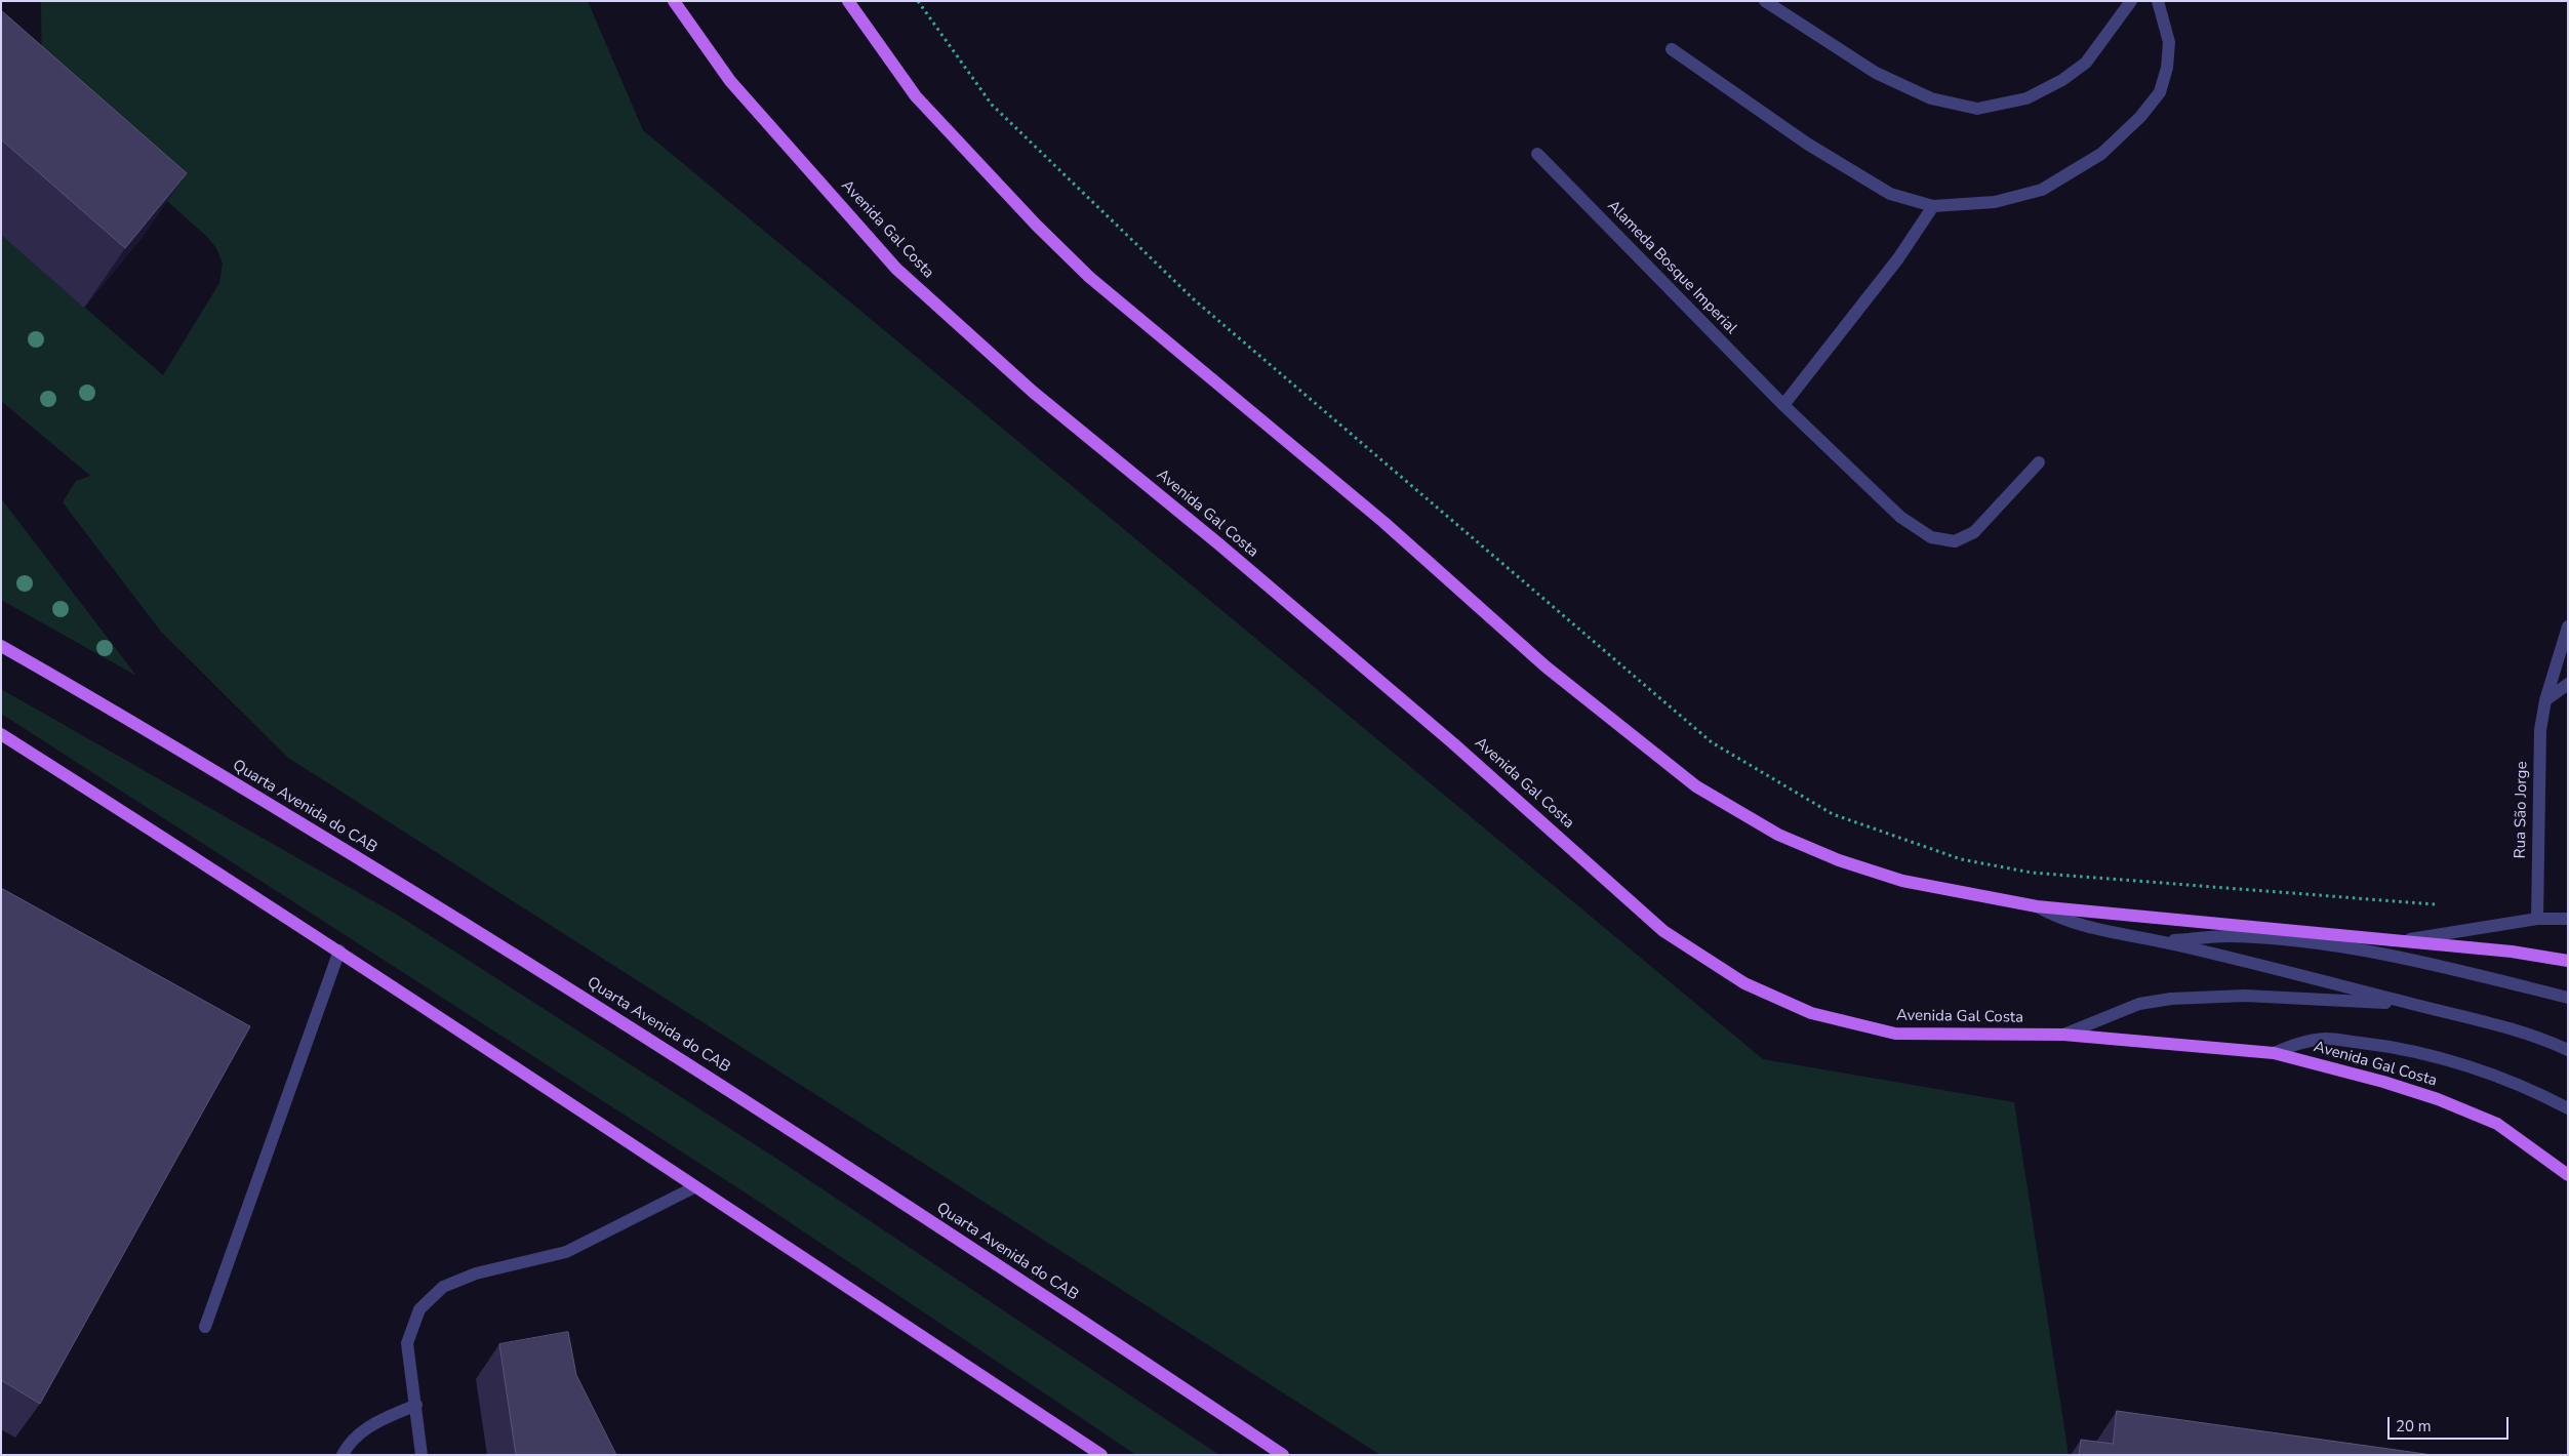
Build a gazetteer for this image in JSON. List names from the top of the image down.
{
  "streets": {
    "main road": ["Avenida Gal Costa", "Quarta Avenida do CAB"],
    "street": ["Alameda Bosque Imperial", "Rua São Jorge"]
  },
  "scale_bar": "20 m"
}
